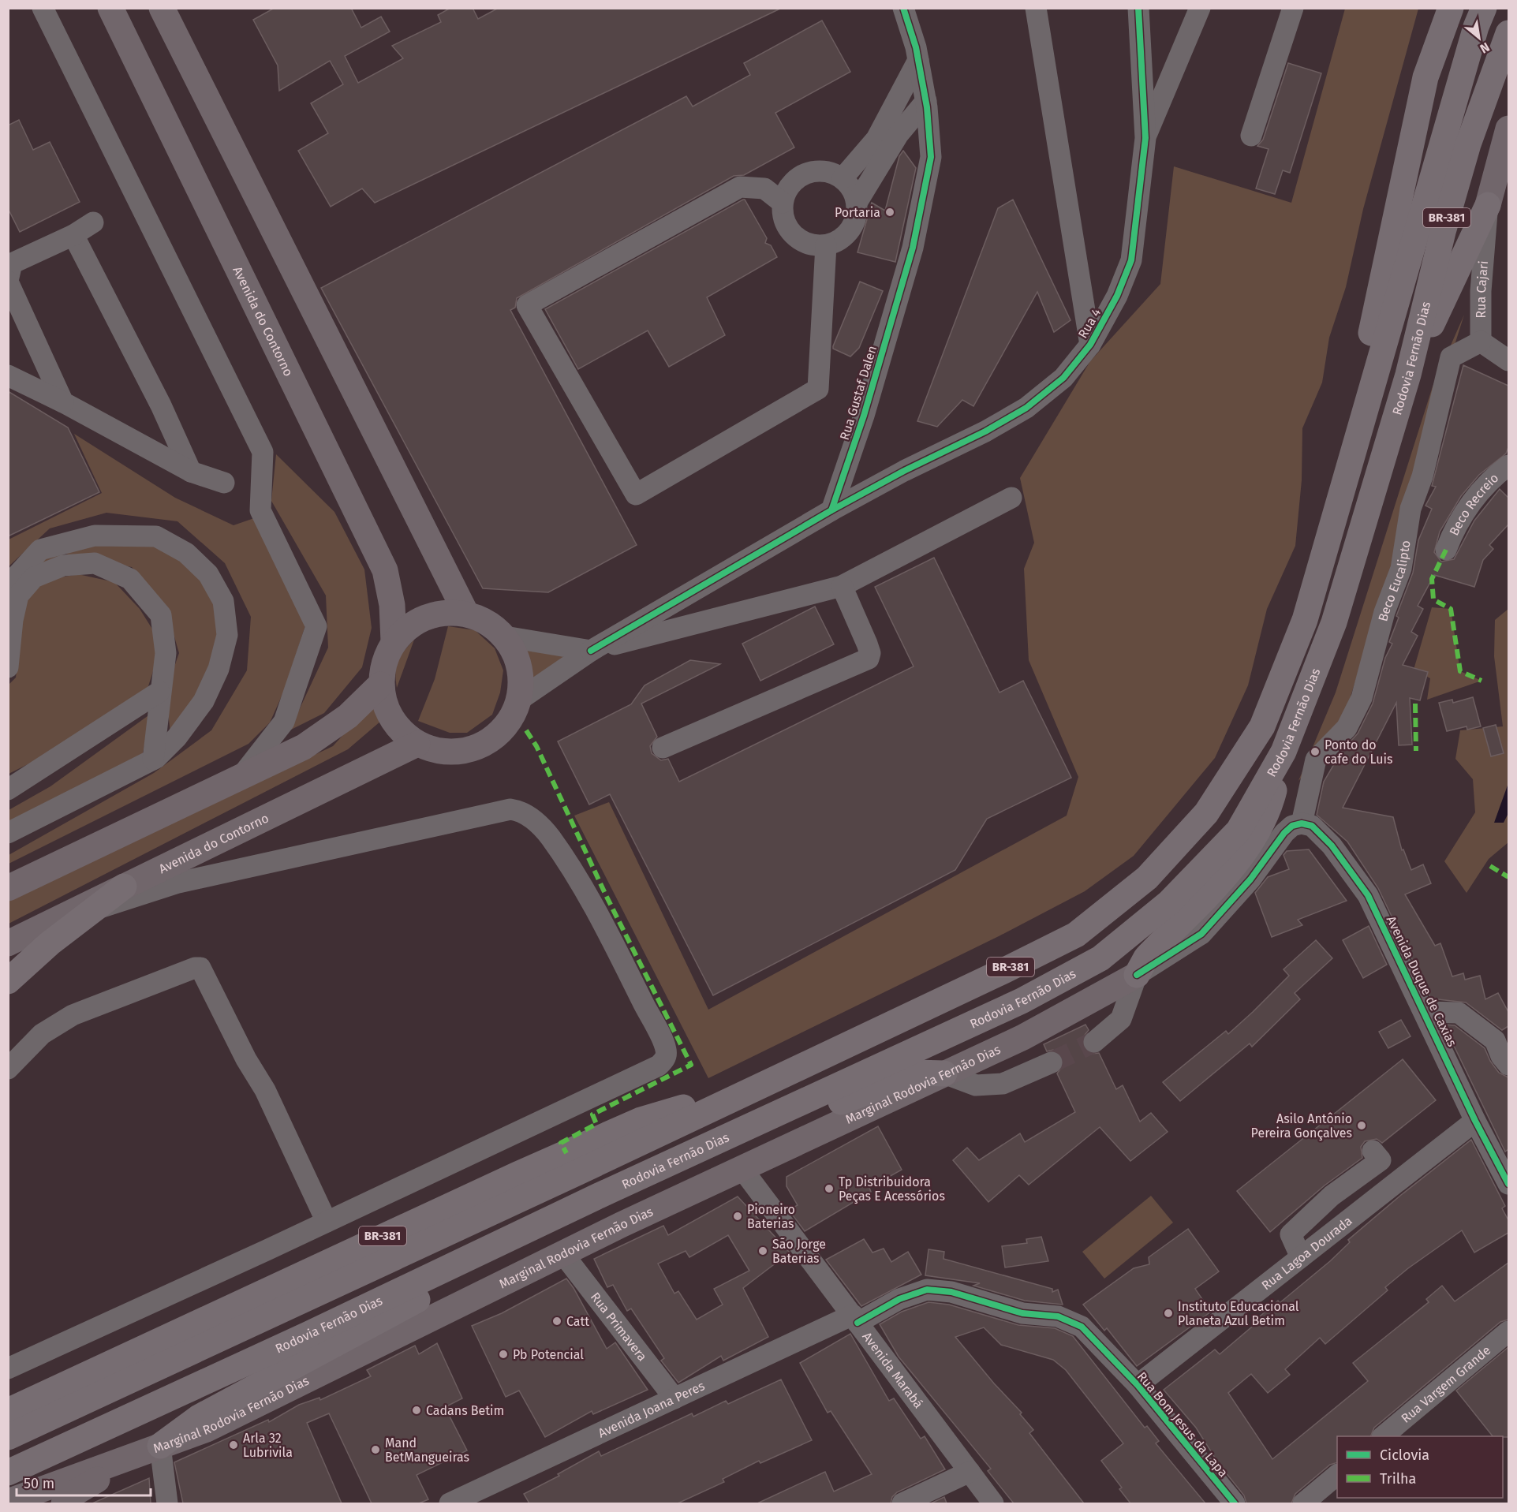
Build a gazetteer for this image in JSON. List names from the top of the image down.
{
  "streets": {
    "highway": ["BR-381", "Rodovia Fernão Dias"],
    "main road": ["Avenida do Contorno", "Marginal Rodovia Fernão Dias"],
    "street": [
      "Rua Cajari",
      "Rua 4",
      "Rua Gustaf Dalen",
      "Beco Recreio",
      "Beco Eucalipto",
      "Avenida Duque de Caxias",
      "Rua Lagoa Dourada",
      "Rua Primavera",
      "Avenida Marabá",
      "Rua Vargem Grande",
      "Avenida Joana Peres",
      "Rua Bom Jesus da Lapa"
    ]
  },
  "crossings": [
    ["BR-381", "Rua Cajari"],
    ["BR-381", "Rodovia Fernão Dias"],
    ["BR-381", "Marginal Rodovia Fernão Dias"],
    ["Rua Cajari", "Beco Eucalipto"],
    ["Rua 4", "Rua Gustaf Dalen"],
    ["Beco Eucalipto", "Avenida Duque de Caxias"],
    ["Avenida Duque de Caxias", "Rua Lagoa Dourada"],
    ["Marginal Rodovia Fernão Dias", "Rua Primavera"],
    ["Marginal Rodovia Fernão Dias", "Avenida Marabá"],
    ["Rua Lagoa Dourada", "Rua Bom Jesus da Lapa"],
    ["Rua Primavera", "Avenida Joana Peres"],
    ["Avenida Marabá", "Avenida Joana Peres"],
    ["Avenida Marabá", "Rua Bom Jesus da Lapa"],
    ["Avenida Joana Peres", "Rua Bom Jesus da Lapa"]
  ],
  "places": [
    "Portaria",
    "Ponto do cafe do Luis",
    "Asilo Antônio Pereira Gonçalves",
    "Tp Distribuidora Peças E Acessórios",
    "Pioneiro Baterias",
    "São Jorge Baterias",
    "Instituto Educacional Planeta Azul Betim",
    "Catt",
    "Pb Potencial",
    "Cadans Betim",
    "Arla 32 Lubrivila",
    "Mand BetMangueiras"
  ],
  "legend": ["Ciclovia", "Trilha"],
  "scale_bar": "50 m",
  "north": "bottom right"
}
